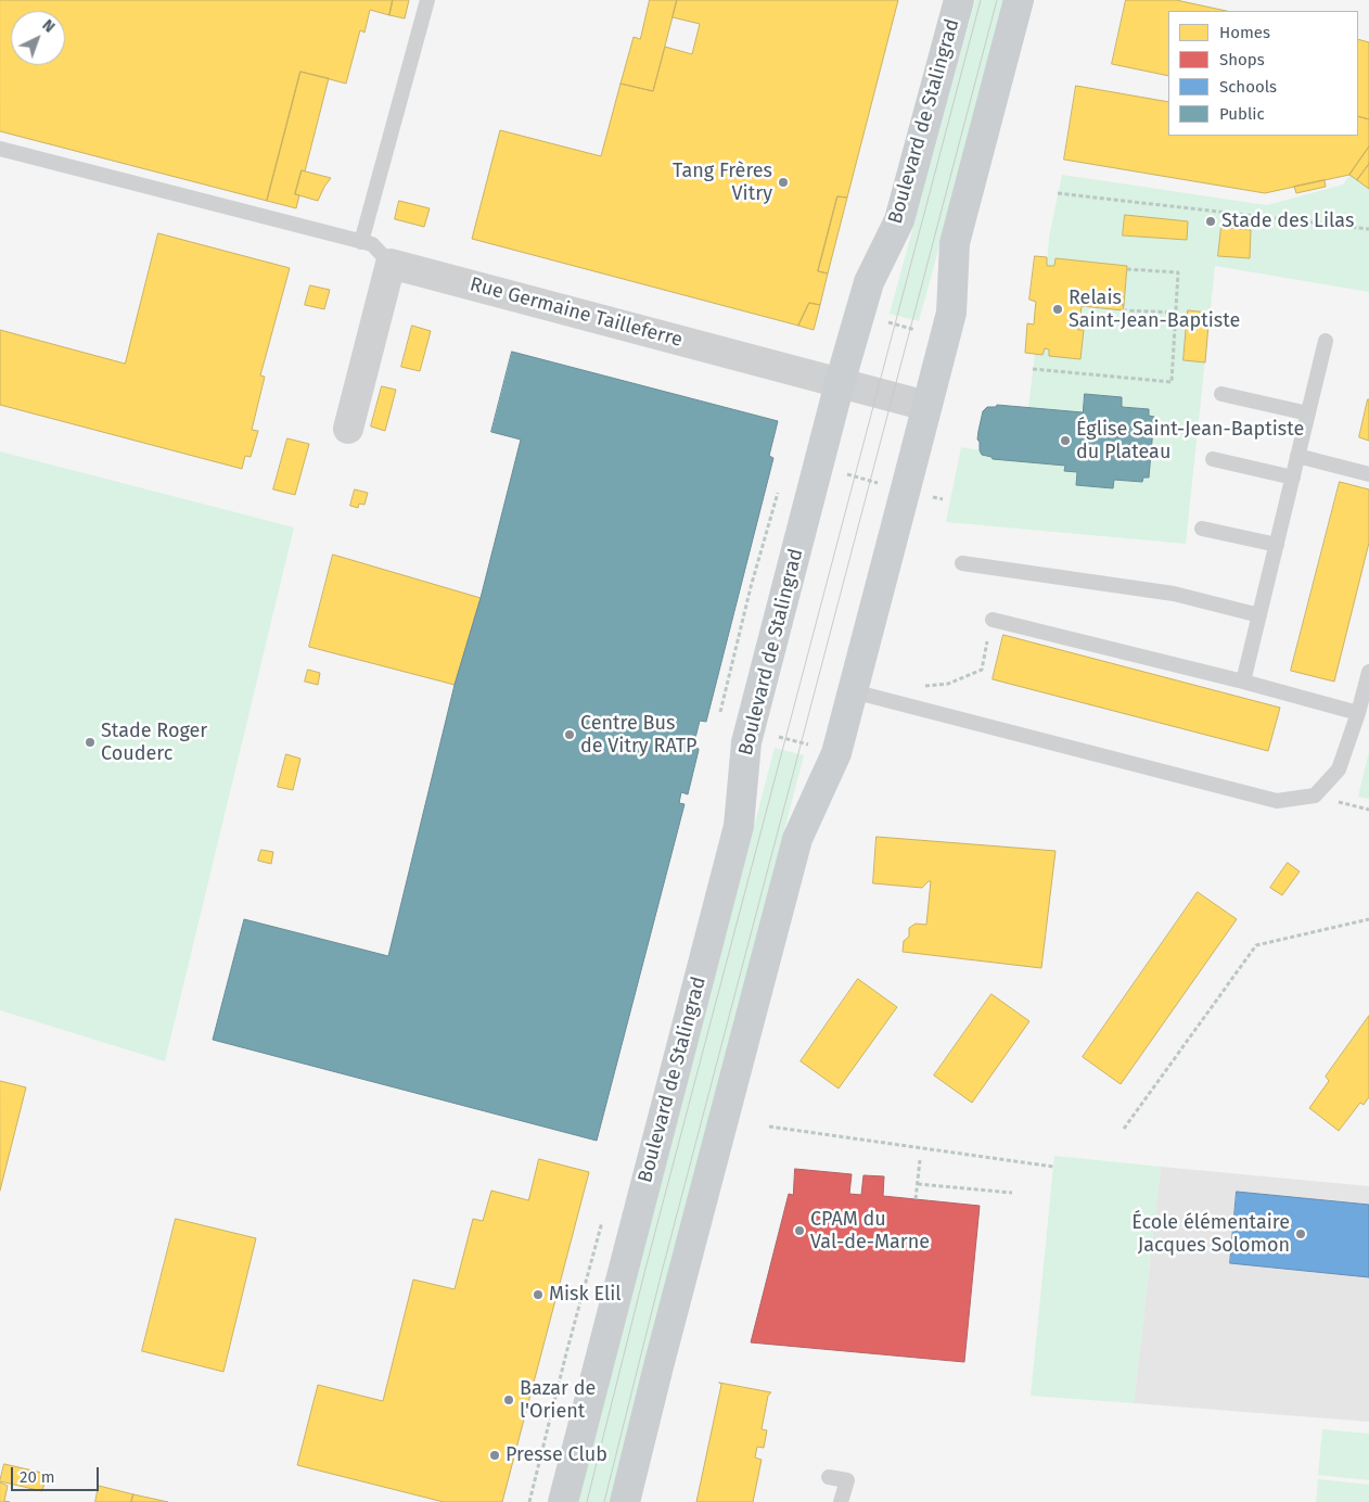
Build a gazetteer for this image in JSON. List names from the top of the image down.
{
  "streets": {
    "main road": ["Boulevard de Stalingrad"],
    "street": ["Rue Germaine Tailleferre"]
  },
  "crossings": [
    ["Boulevard de Stalingrad", "Rue Germaine Tailleferre"]
  ],
  "places": [
    "Tang Frères Vitry",
    "Stade des Lilas",
    "Relais Saint-Jean-Baptiste",
    "Église Saint-Jean-Baptiste du Plateau",
    "Centre Bus de Vitry RATP",
    "Stade Roger Couderc",
    "CPAM du Val-de-Marne",
    "École élémentaire Jacques Solomon",
    "Misk Elil",
    "Bazar de l'Orient",
    "Presse Club"
  ],
  "legend": [
    "Homes",
    "Shops",
    "Schools",
    "Public"
  ],
  "scale_bar": "20 m",
  "north": "top right"
}
